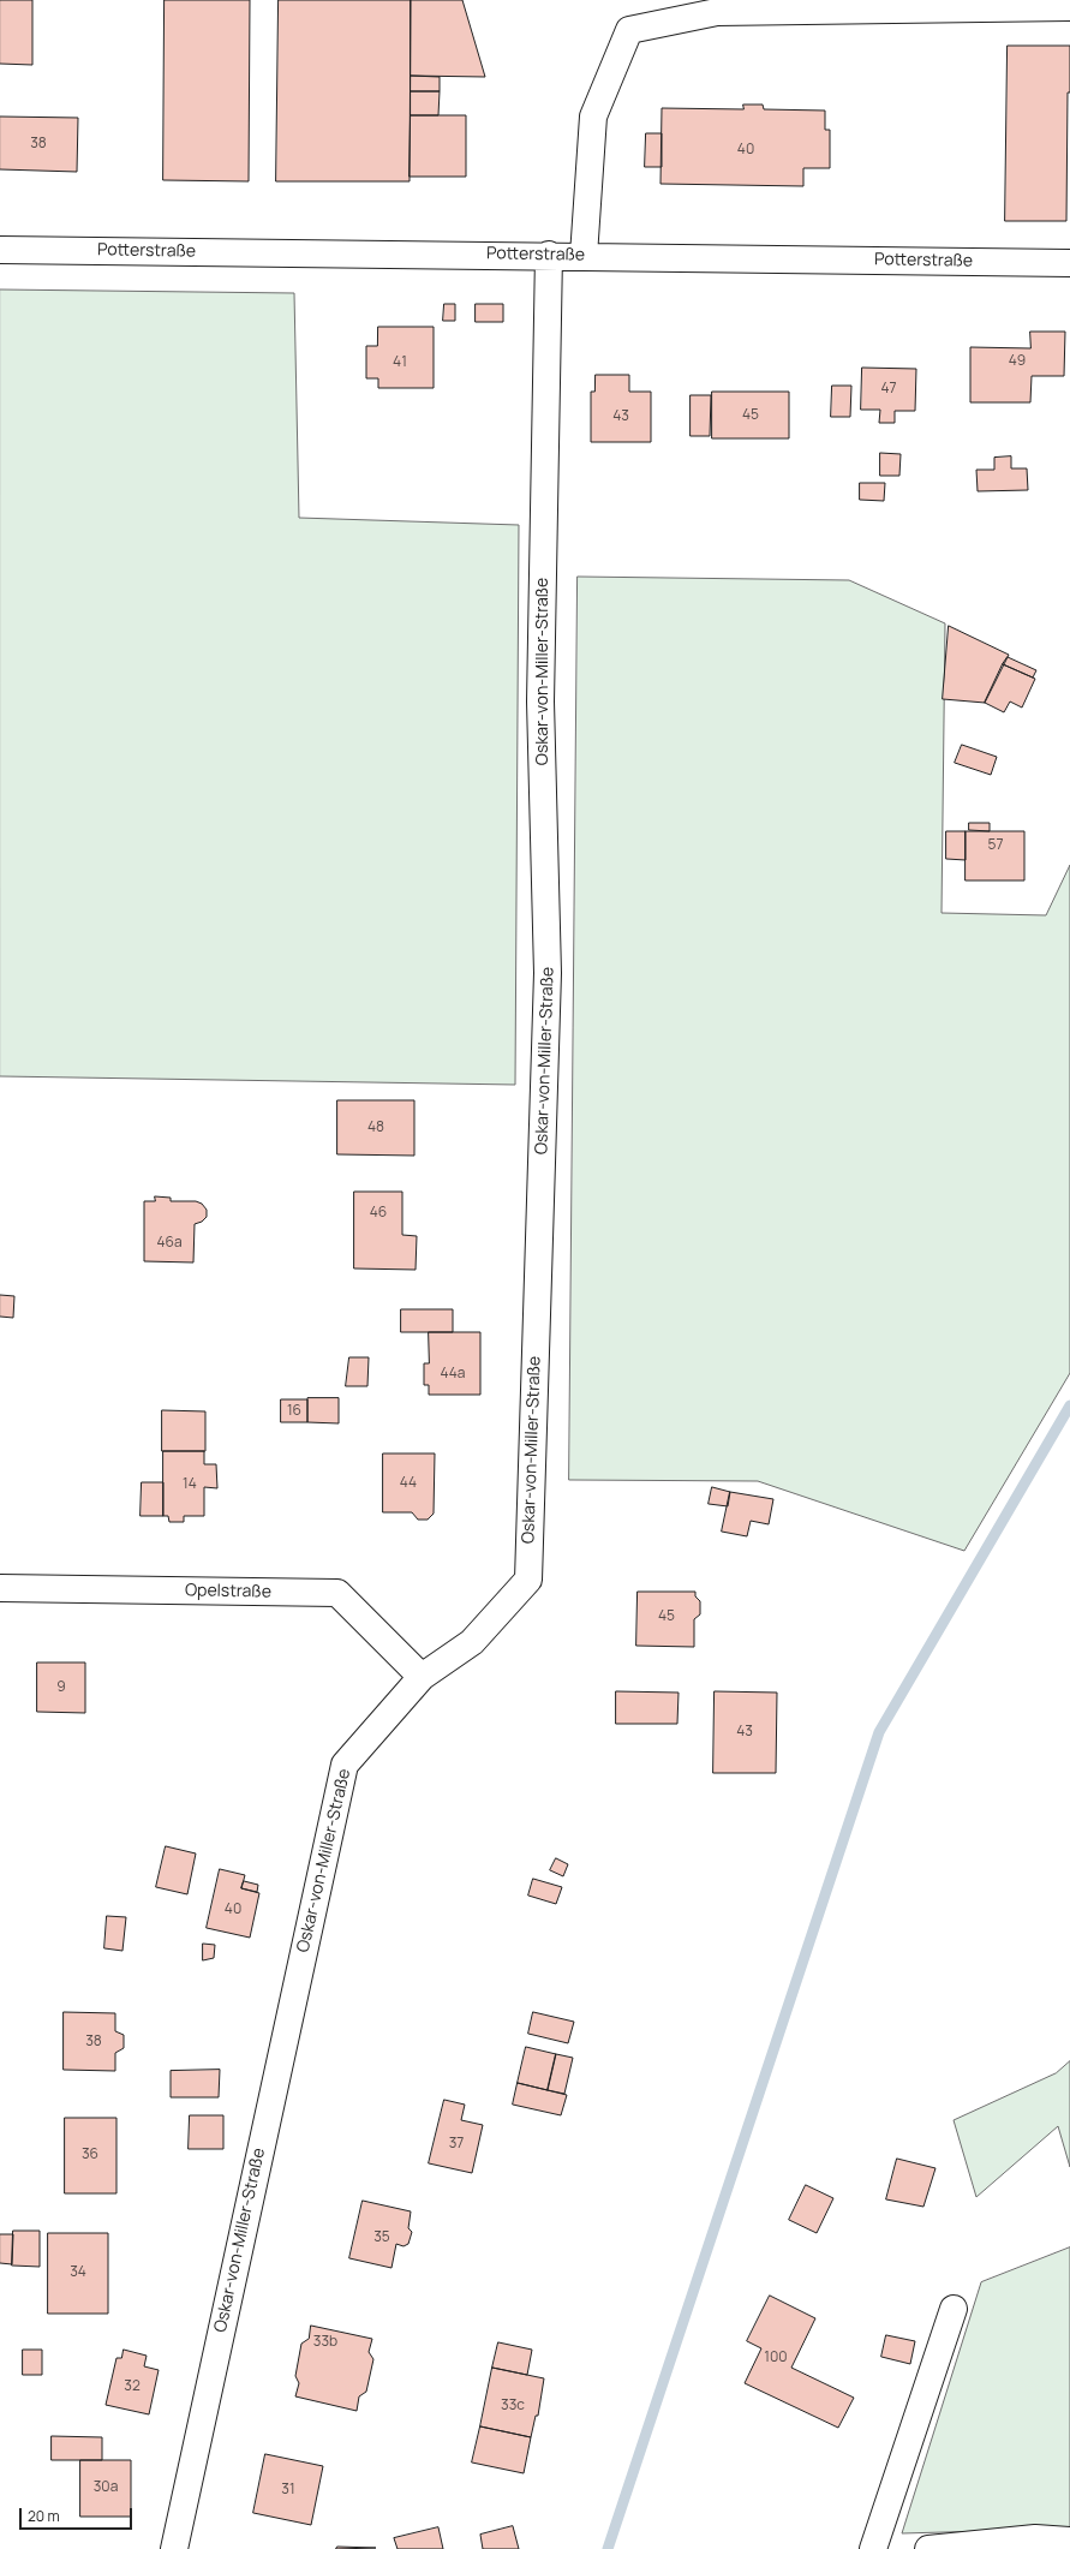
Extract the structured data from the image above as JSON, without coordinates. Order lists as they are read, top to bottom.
{
  "streets": {
    "street": ["Potterstraße", "Oskar-von-Miller-Straße", "Opelstraße"]
  },
  "crossings": [
    ["Potterstraße", "Oskar-von-Miller-Straße"],
    ["Oskar-von-Miller-Straße", "Opelstraße"]
  ],
  "house_numbers": [
    "38",
    "40",
    "49",
    "41",
    "47",
    "45",
    "43",
    "57",
    "48",
    "46",
    "46a",
    "44a",
    "16",
    "44",
    "14",
    "45",
    "9",
    "43",
    "40",
    "38",
    "37",
    "36",
    "35",
    "34",
    "33b",
    "100",
    "32",
    "33c",
    "30a",
    "31"
  ],
  "scale_bar": "20 m"
}
